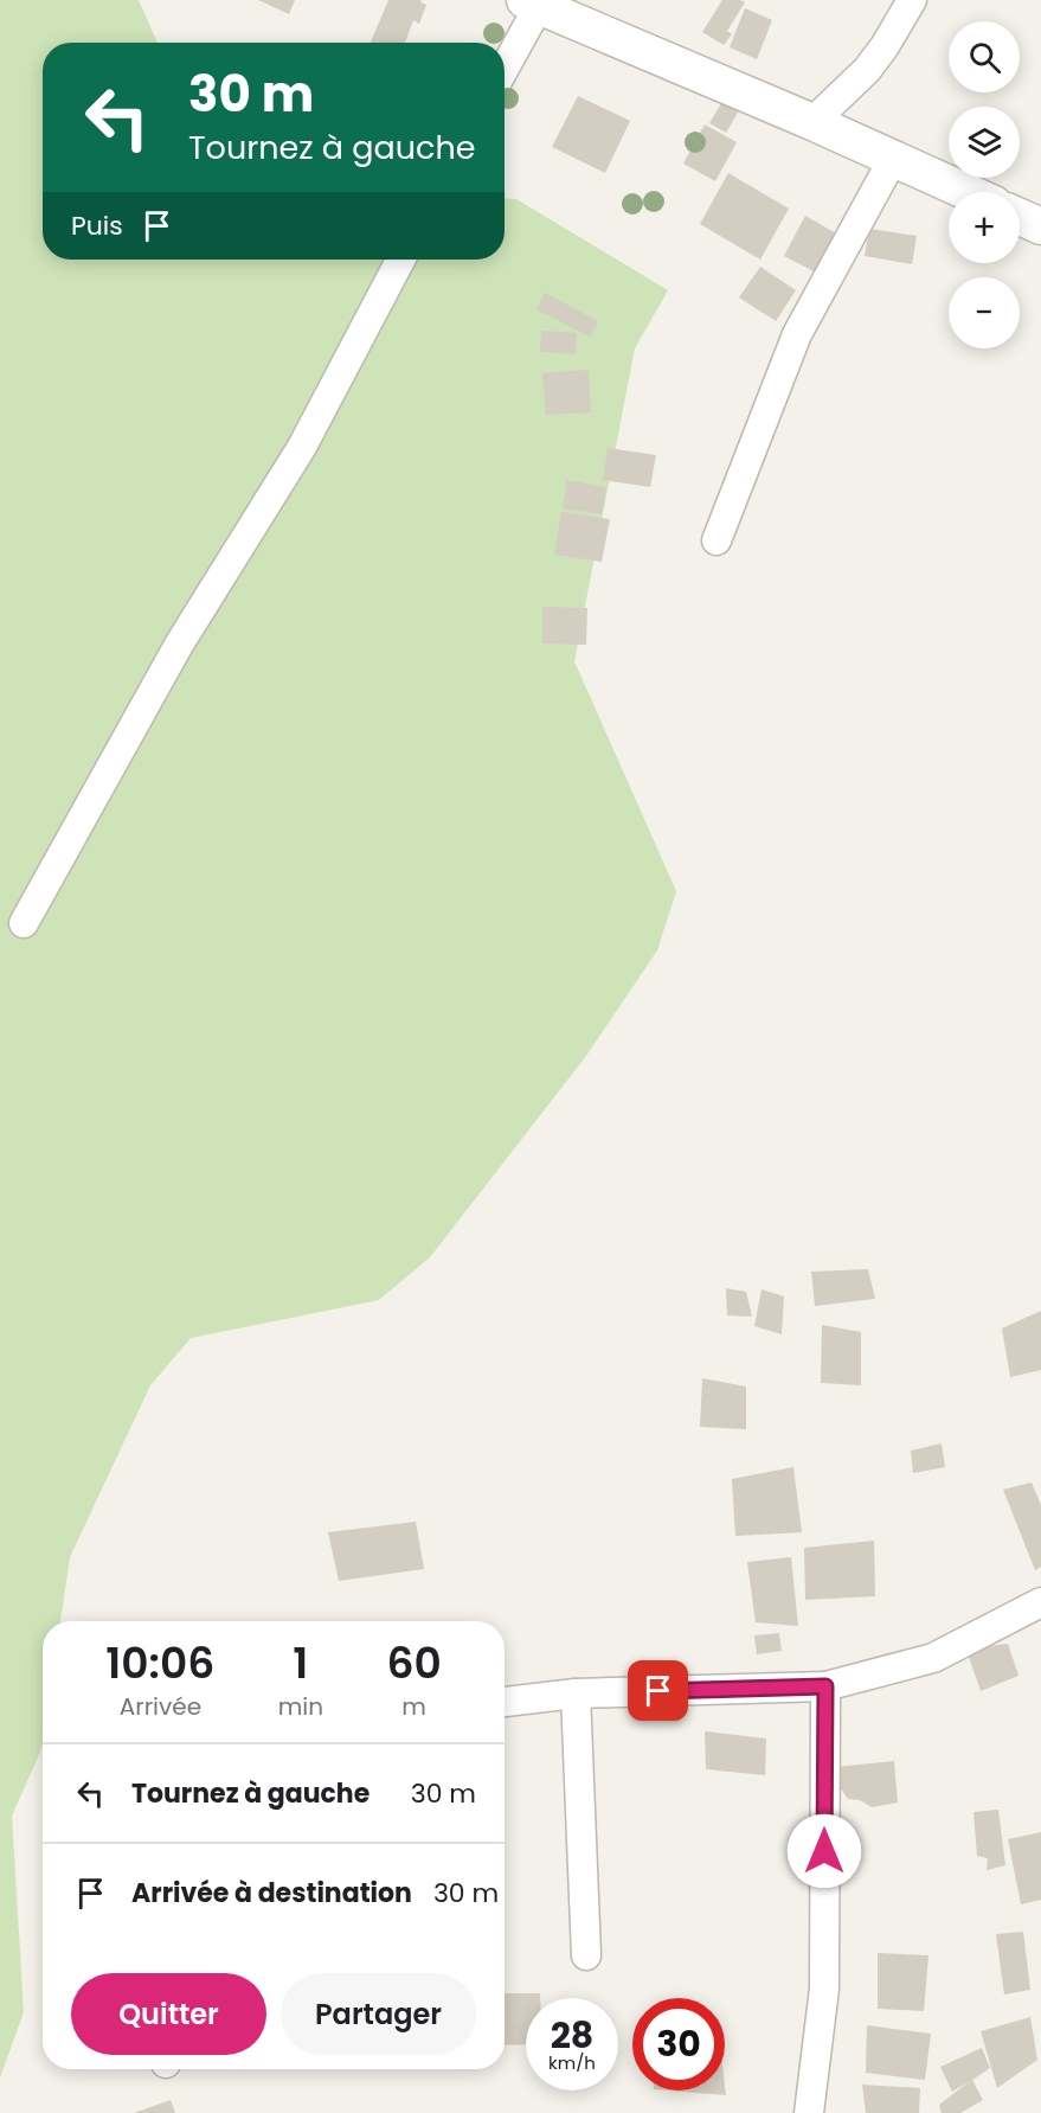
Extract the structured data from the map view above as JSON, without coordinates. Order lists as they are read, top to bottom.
{
  "page": {
    "map_buttons": ["+", "−"],
    "turn": ["30 m", "Tournez à gauche"],
    "then": "Puis",
    "eta": [
      "10:06",
      "Arrivée",
      "1",
      "min",
      "60",
      "m"
    ],
    "list": [
      {
        "name": "Tournez à gauche",
        "value": "30 m"
      },
      {
        "name": "Arrivée à destination",
        "value": "30 m"
      }
    ],
    "buttons": ["Quitter", "Partager"],
    "speed": "28 km/h",
    "limit": "30"
  }
}
